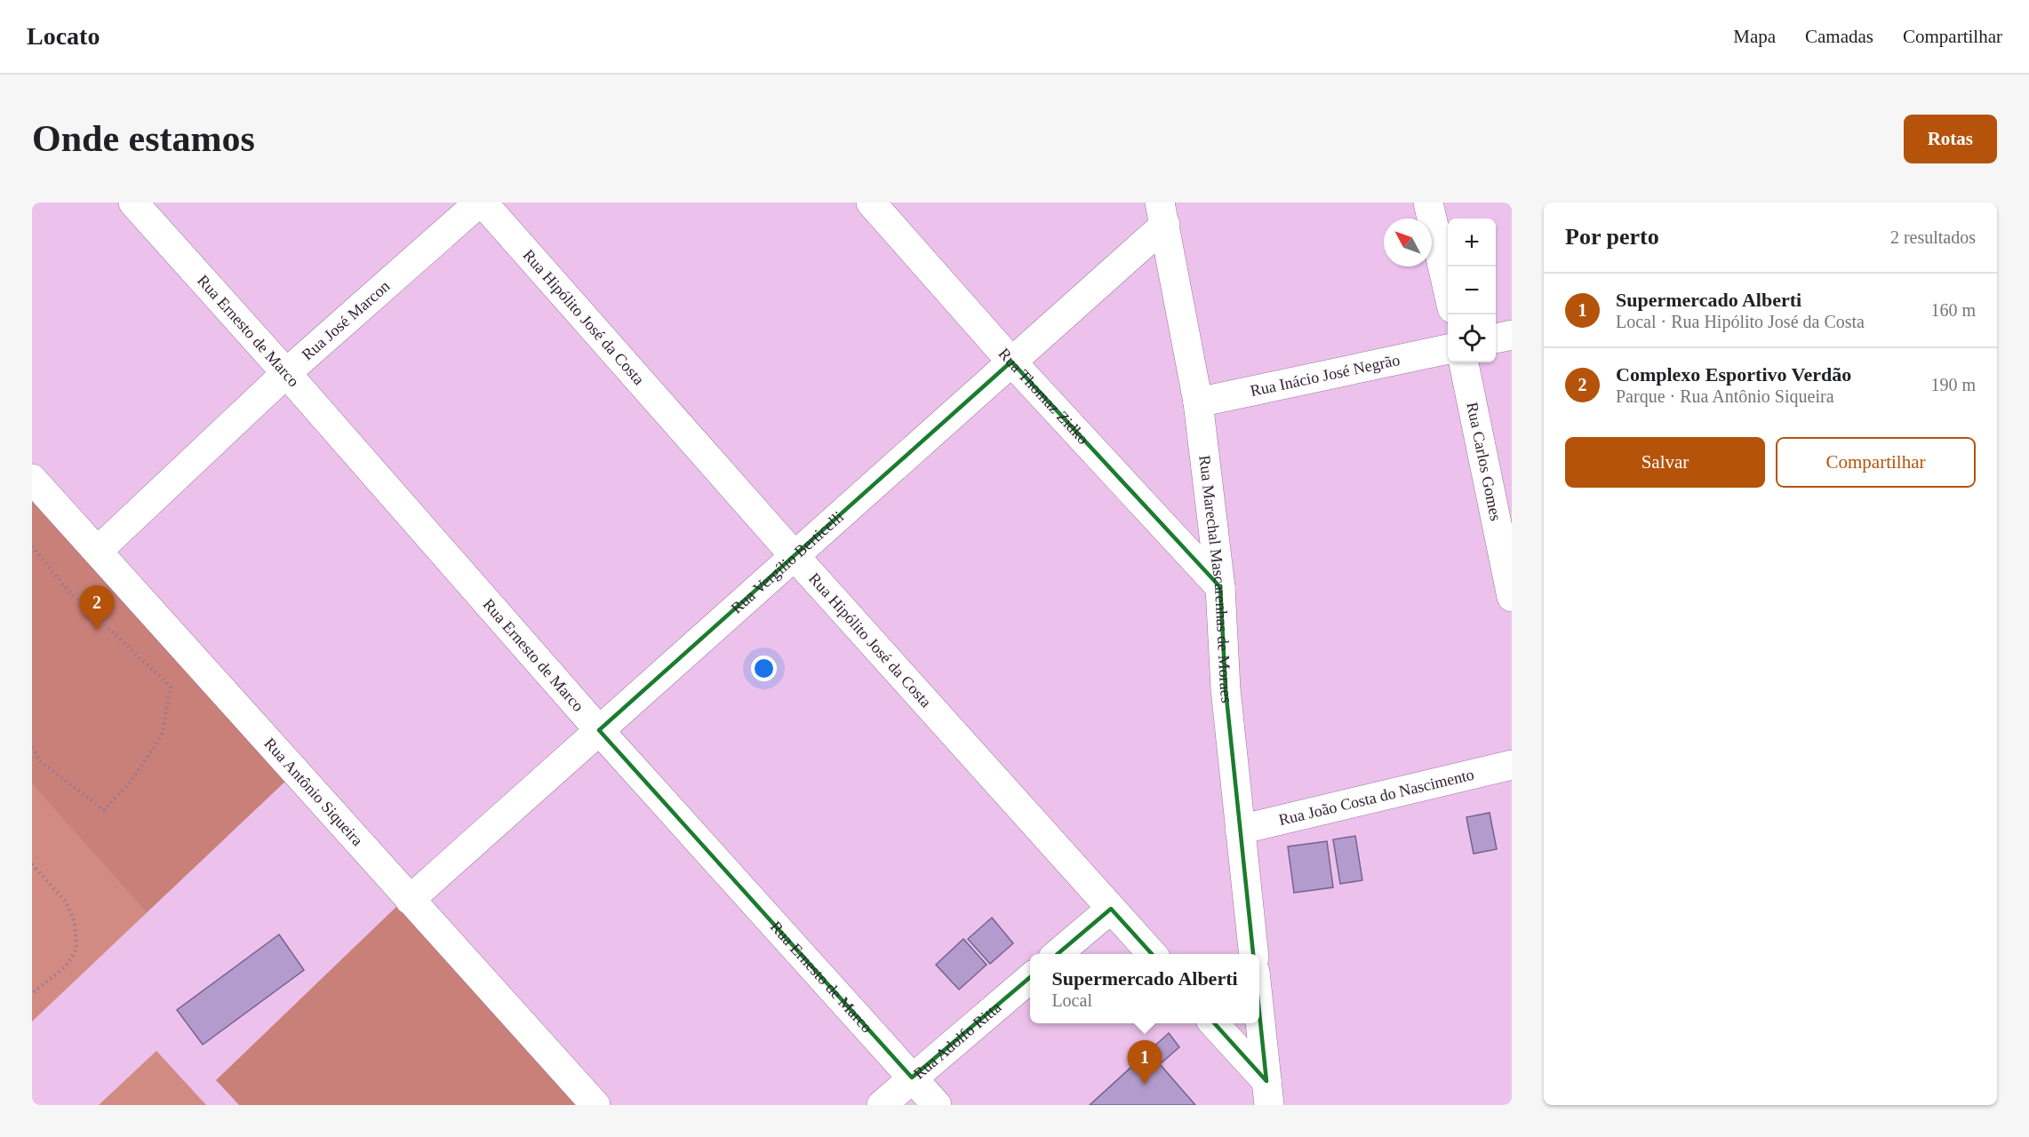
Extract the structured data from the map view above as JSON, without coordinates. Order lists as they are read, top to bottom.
{
  "streets": {
    "street": [
      "Rua Hipólito José da Costa",
      "Rua José Marcon",
      "Rua Ernesto de Marco",
      "Rua Inácio José Negrão",
      "Rua Thomaz Zidko",
      "Rua Carlos Gomes",
      "Rua Vergílio Berticelli",
      "Rua Marechal Mascarenhas de Moraes",
      "Rua Antônio Siqueira",
      "Rua João Costa do Nascimento",
      "Rua Adolfo Ritta"
    ]
  },
  "crossings": [
    ["Rua Hipólito José da Costa", "Rua José Marcon"],
    ["Rua Hipólito José da Costa", "Rua Vergílio Berticelli"],
    ["Rua José Marcon", "Rua Ernesto de Marco"],
    ["Rua José Marcon", "Rua Antônio Siqueira"],
    ["Rua Ernesto de Marco", "Rua Vergílio Berticelli"],
    ["Rua Ernesto de Marco", "Rua Adolfo Ritta"],
    ["Rua Inácio José Negrão", "Rua Marechal Mascarenhas de Moraes"],
    ["Rua Thomaz Zidko", "Rua Vergílio Berticelli"],
    ["Rua Thomaz Zidko", "Rua Marechal Mascarenhas de Moraes"],
    ["Rua Vergílio Berticelli", "Rua Marechal Mascarenhas de Moraes"],
    ["Rua Vergílio Berticelli", "Rua Antônio Siqueira"],
    ["Rua Marechal Mascarenhas de Moraes", "Rua João Costa do Nascimento"]
  ],
  "north": "top left",
  "page": {
    "header": "Locato",
    "nav": ["Mapa", "Camadas", "Compartilhar"],
    "buttons": [
      "Rotas",
      ["Salvar", "Compartilhar"]
    ],
    "title": "Onde estamos",
    "heading": ["Por perto", "2 resultados"],
    "map_buttons": ["+", "−"],
    "list": [
      {
        "mark": "1",
        "name": "Supermercado Alberti",
        "note": "Local · Rua Hipólito José da Costa",
        "value": "160 m"
      },
      {
        "mark": "2",
        "name": "Complexo Esportivo Verdão",
        "note": "Parque · Rua Antônio Siqueira",
        "value": "190 m"
      }
    ],
    "pins": ["2", "1"],
    "popup": ["Supermercado Alberti", "Local"]
  }
}
